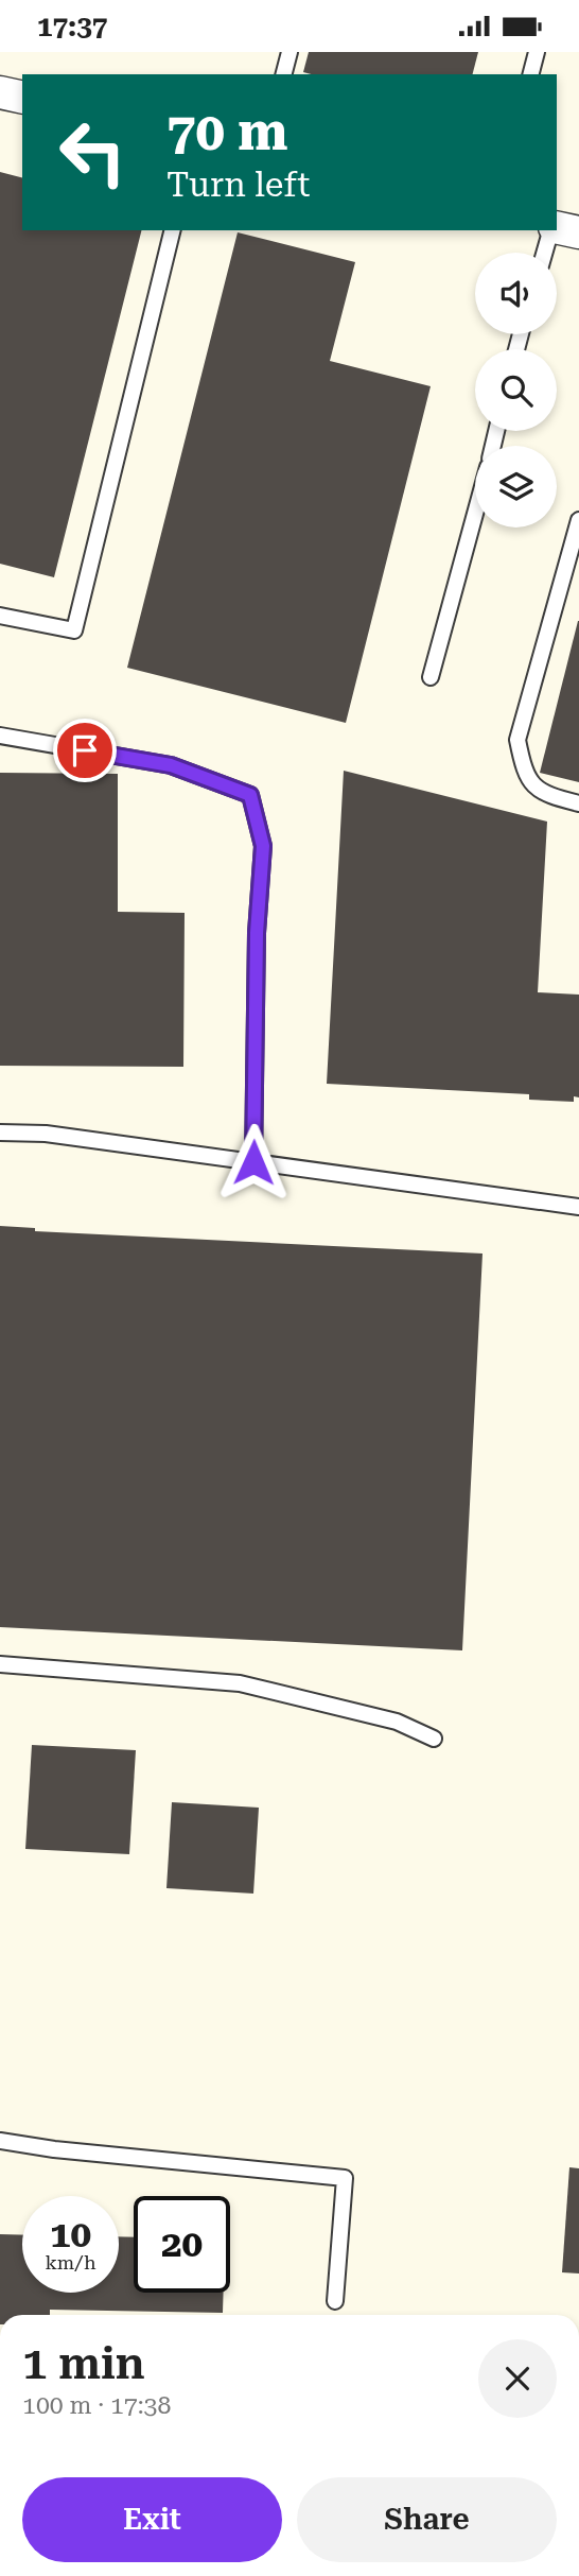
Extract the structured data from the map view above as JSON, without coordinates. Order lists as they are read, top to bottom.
{
  "page": {
    "status": "17:37",
    "turn": ["70 m", "Turn left"],
    "speed": "10 km/h",
    "limit": "20",
    "heading": ["1 min", "100 m · 17:38"],
    "buttons": ["Exit", "Share"]
  }
}
